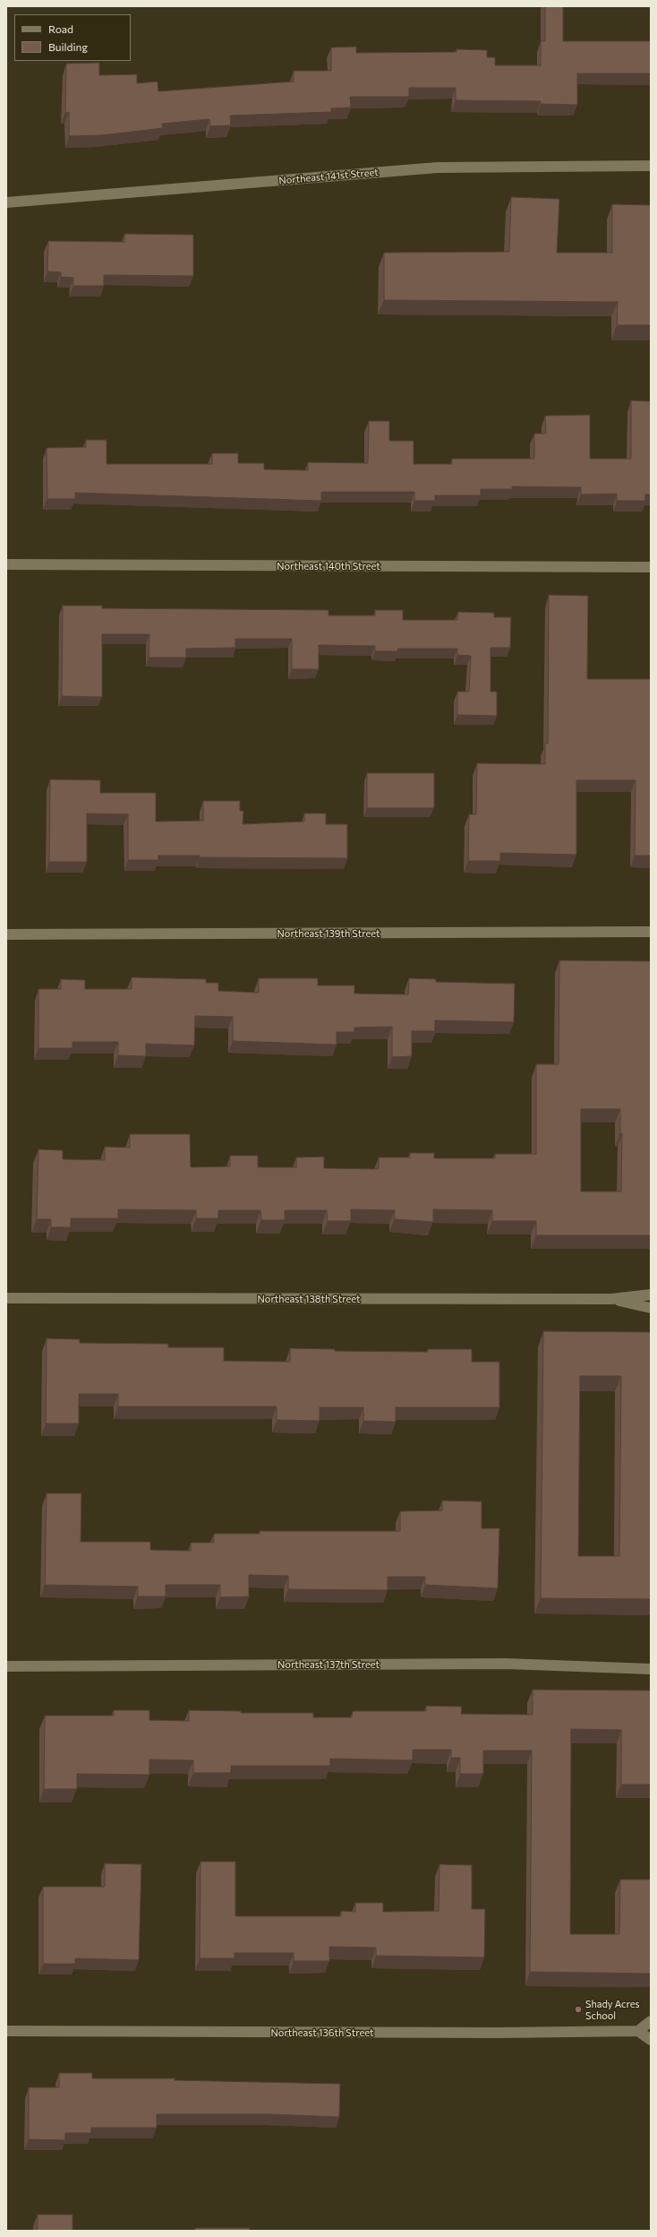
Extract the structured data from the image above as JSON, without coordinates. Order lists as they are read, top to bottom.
{
  "streets": {
    "street": [
      "Northeast 141st Street",
      "Northeast 140th Street",
      "Northeast 139th Street",
      "Northeast 138th Street",
      "Northeast 137th Street",
      "Northeast 136th Street"
    ]
  },
  "places": ["Shady Acres School"],
  "legend": ["Road", "Building"]
}
